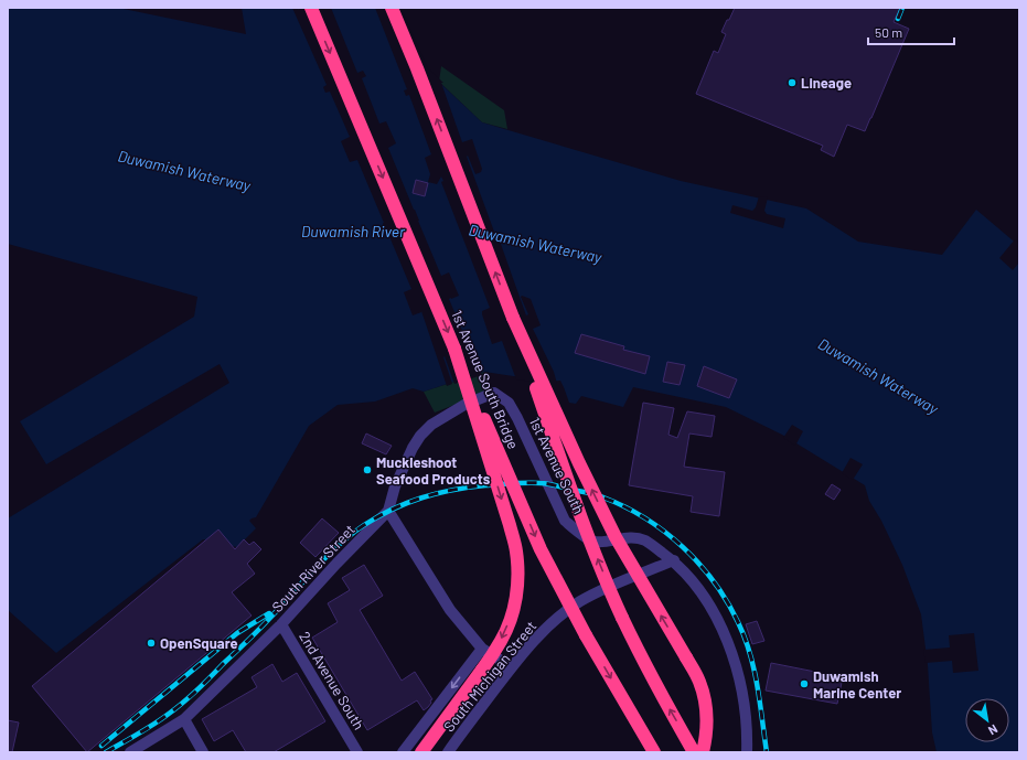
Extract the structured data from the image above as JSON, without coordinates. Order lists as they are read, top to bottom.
{
  "streets": {
    "highway": ["1st Avenue South Bridge"],
    "street": [
      "1st Avenue South",
      "South River Street",
      "South Michigan Street",
      "2nd Avenue South"
    ]
  },
  "crossings": [
    ["1st Avenue South", "South River Street"],
    ["1st Avenue South", "South Michigan Street"],
    ["South River Street", "2nd Avenue South"]
  ],
  "water": ["Duwamish Waterway", "Duwamish River"],
  "places": [
    "Lineage",
    "Muckleshoot Seafood Products",
    "OpenSquare",
    "Duwamish Marine Center"
  ],
  "scale_bar": "50 m",
  "north": "bottom right"
}
